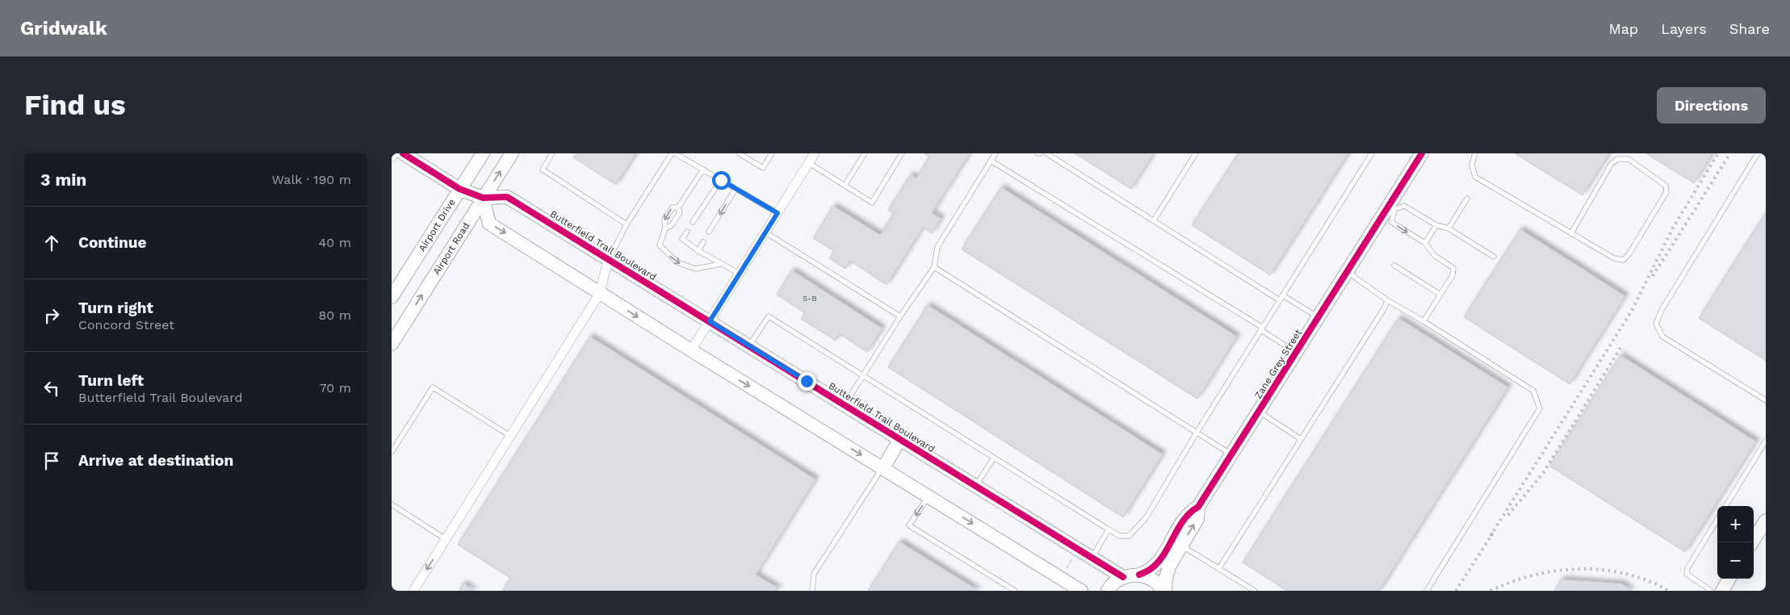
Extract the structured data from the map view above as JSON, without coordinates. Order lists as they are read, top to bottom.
{
  "streets": {
    "street": [
      "Airport Drive",
      "Butterfield Trail Boulevard",
      "Airport Road",
      "Zane Grey Street"
    ]
  },
  "crossings": [
    ["Airport Drive", "Butterfield Trail Boulevard"],
    ["Butterfield Trail Boulevard", "Airport Road"]
  ],
  "one_way": ["Airport Road"],
  "house_numbers": ["5-B"],
  "page": {
    "header": "Gridwalk",
    "nav": ["Map", "Layers", "Share"],
    "buttons": "Directions",
    "title": "Find us",
    "heading": ["3 min", "Walk · 190 m"],
    "list": [
      ["Continue", "40 m"],
      ["Turn right", "Concord Street", "80 m"],
      ["Turn left", "Butterfield Trail Boulevard", "70 m"],
      "Arrive at destination"
    ],
    "map_buttons": ["+", "−"]
  }
}
